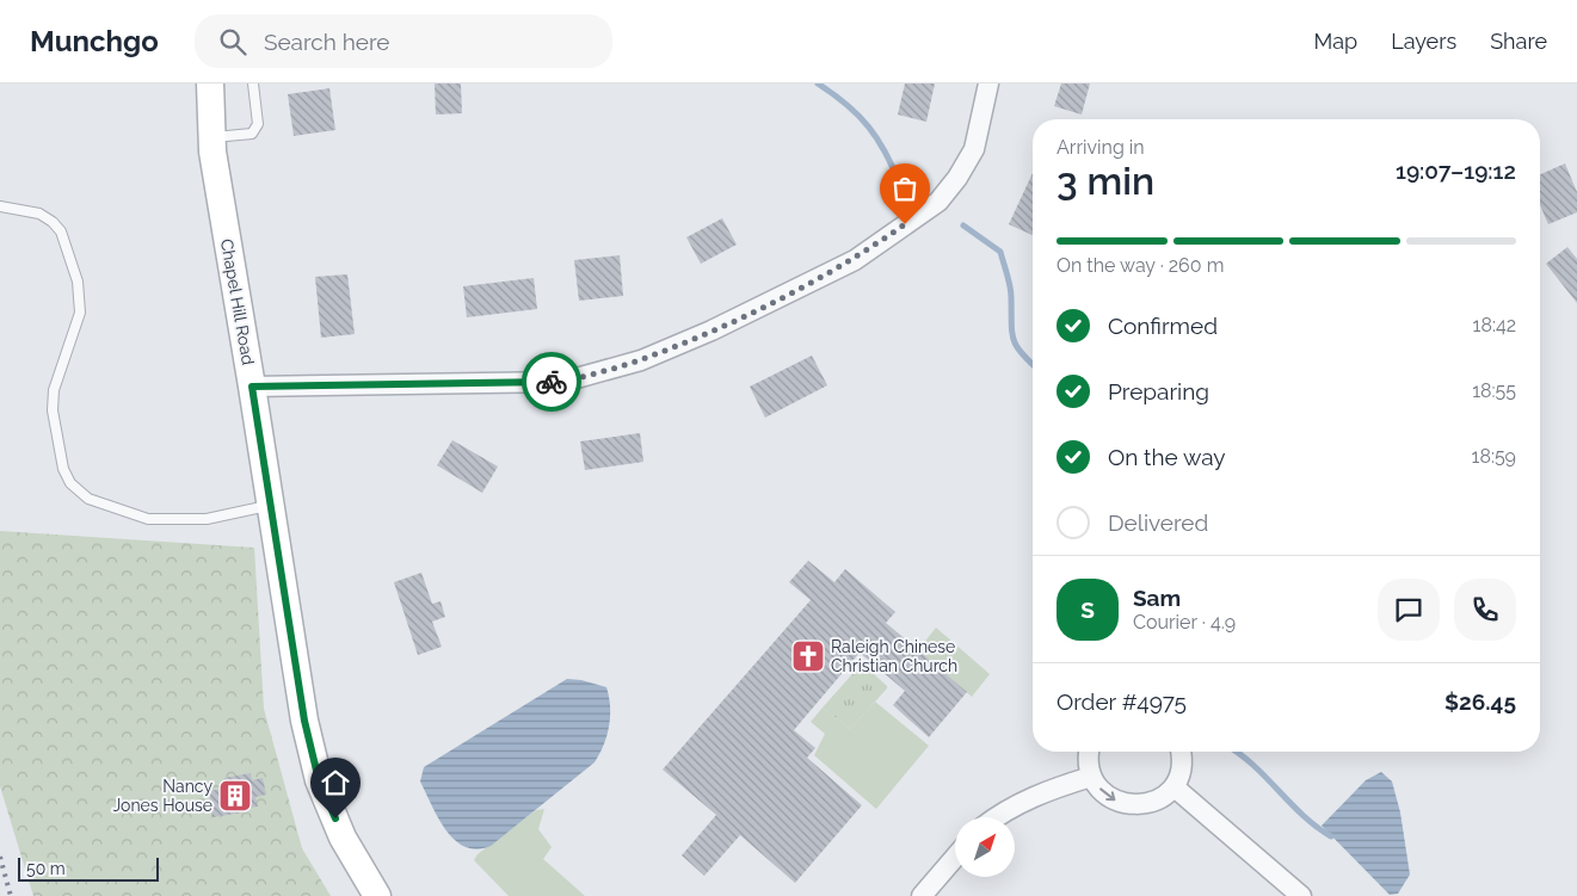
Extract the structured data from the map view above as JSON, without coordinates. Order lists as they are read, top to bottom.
{
  "streets": {
    "main road": ["Chapel Hill Road"]
  },
  "places": {
    "church": ["Raleigh Chinese Christian Church"],
    "building": ["Nancy Jones House"]
  },
  "scale_bar": "50 m",
  "north": "top right",
  "page": {
    "header": "Munchgo",
    "search": "Search here",
    "nav": ["Map", "Layers", "Share"],
    "heading": ["3 min", "Arriving in", "19:07–19:12"],
    "panel": [
      "Sam",
      "Courier · 4.9",
      "Order #4975",
      "$26.45"
    ],
    "bar": "On the way · 260 m",
    "list": [
      ["Confirmed", "18:42"],
      ["Preparing", "18:55"],
      ["On the way", "18:59"],
      "Delivered"
    ],
    "round": "S",
    "scale": "50 m"
  }
}
